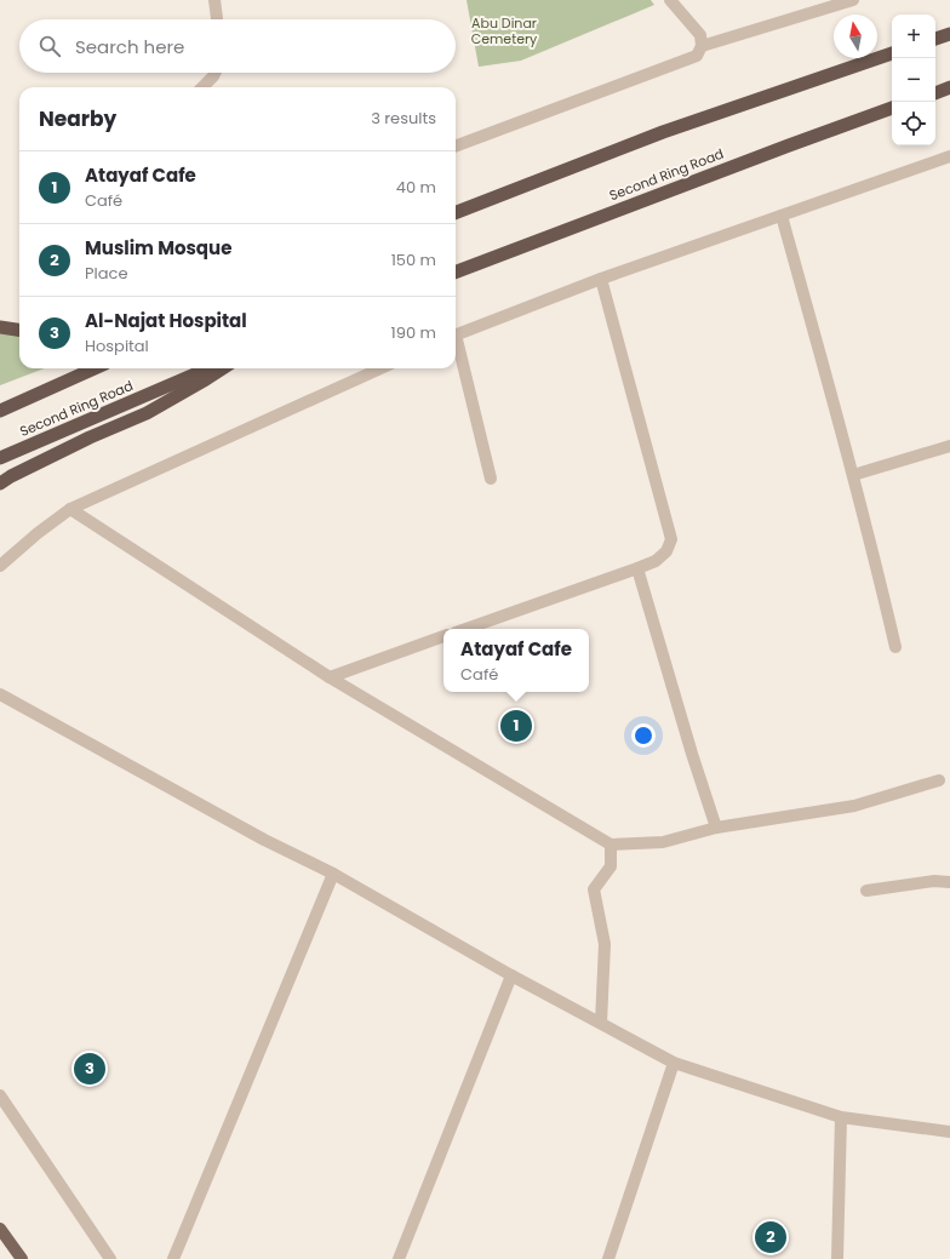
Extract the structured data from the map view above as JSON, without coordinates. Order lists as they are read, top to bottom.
{
  "streets": {
    "highway": ["Second Ring Road"]
  },
  "parks": ["Abu Dinar Cemetery"],
  "north": "top",
  "page": {
    "map_buttons": ["+", "−"],
    "search": "Search here",
    "heading": ["Nearby", "3 results"],
    "list": [
      {
        "mark": "1",
        "name": "Atayaf Cafe",
        "note": "Café",
        "value": "40 m"
      },
      {
        "mark": "2",
        "name": "Muslim Mosque",
        "note": "Place",
        "value": "150 m"
      },
      {
        "mark": "3",
        "name": "Al-Najat Hospital",
        "note": "Hospital",
        "value": "190 m"
      }
    ],
    "popup": ["Atayaf Cafe", "Café"],
    "pins": ["1", "3", "2"]
  }
}
